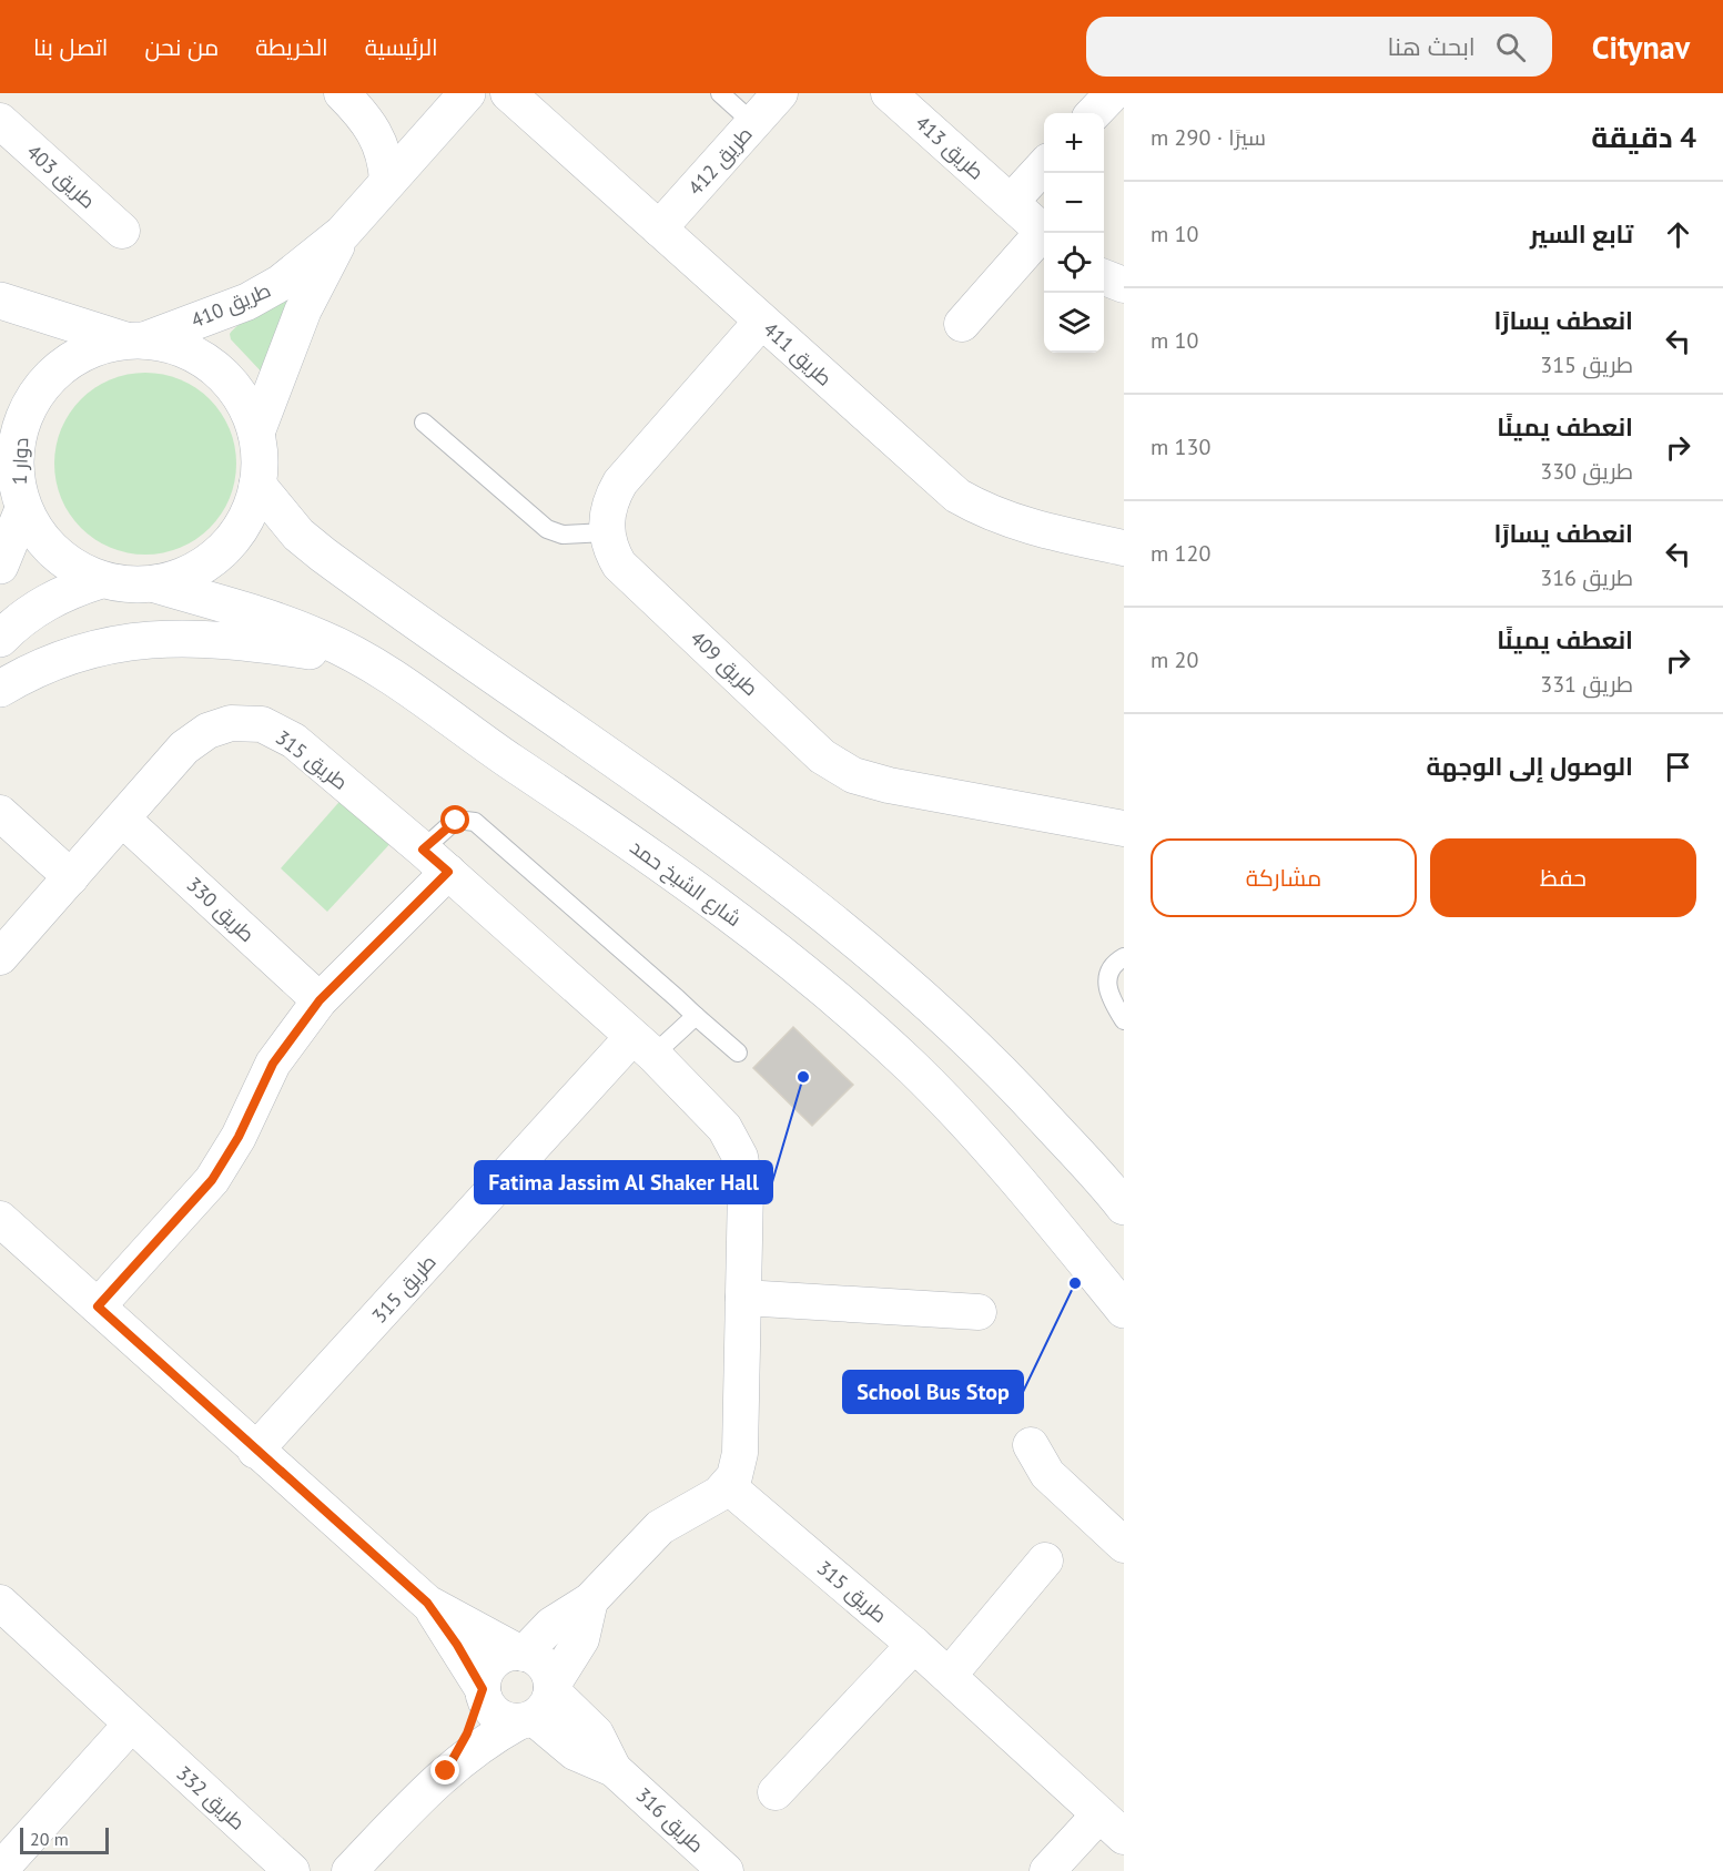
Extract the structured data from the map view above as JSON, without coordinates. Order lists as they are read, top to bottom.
{
  "streets": {
    "main road": ["طريق 410", "دوار 1", "شارع الشيخ حمد"],
    "street": [
      "طريق 413",
      "طريق 412",
      "طريق 403",
      "طريق 411",
      "طريق 409",
      "طريق 315",
      "طريق 330",
      "طريق 332",
      "طريق 316"
    ]
  },
  "crossings": [
    ["طريق 412", "طريق 411"],
    ["طريق 410", "دوار 1"],
    ["دوار 1", "شارع الشيخ حمد"],
    ["طريق 315", "طريق 330"]
  ],
  "places": ["Fatima Jassim Al Shaker Hall", "School Bus Stop"],
  "scale_bar": "20 m",
  "page": {
    "header": "Citynav",
    "search": "ابحث هنا",
    "nav": [
      "الرئيسية",
      "الخريطة",
      "من نحن",
      "اتصل بنا"
    ],
    "heading": ["4 دقيقة", "سيرًا · 290 m"],
    "map_buttons": ["+", "−"],
    "list": [
      ["تابع السير", "10 m"],
      ["انعطف يسارًا", "طريق 315", "10 m"],
      ["انعطف يمينًا", "طريق 330", "130 m"],
      ["انعطف يسارًا", "طريق 316", "120 m"],
      ["انعطف يمينًا", "طريق 331", "20 m"],
      "الوصول إلى الوجهة"
    ],
    "buttons": ["حفظ", "مشاركة"],
    "scale": "20 m"
  }
}
